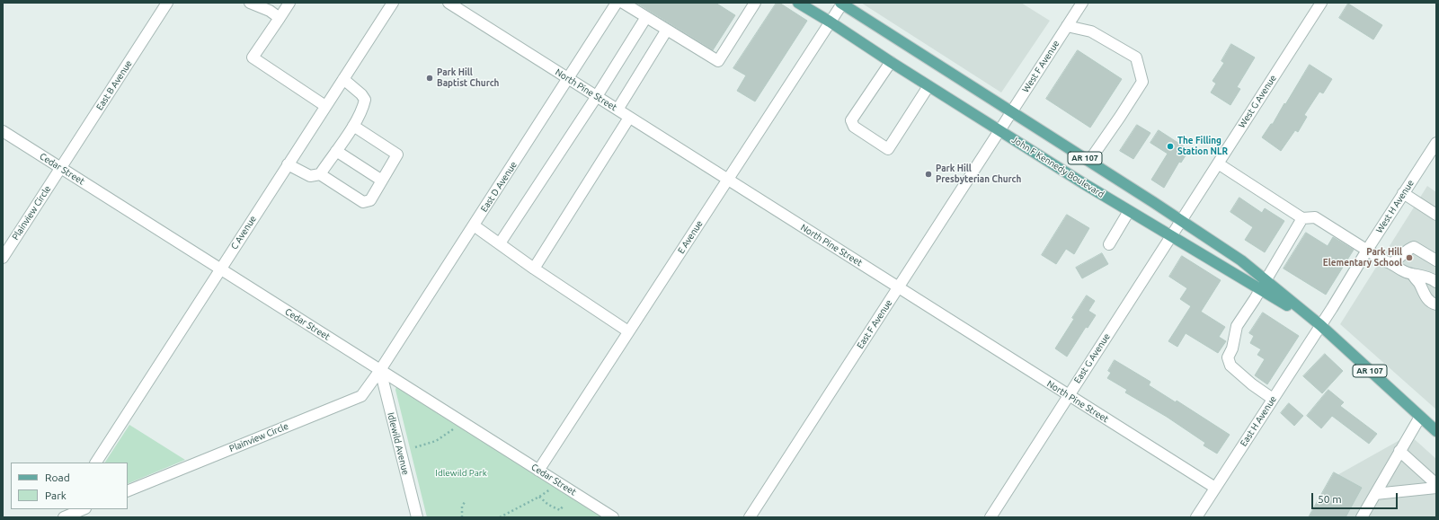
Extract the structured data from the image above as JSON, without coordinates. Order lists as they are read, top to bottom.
{
  "streets": {
    "main road": ["AR 107", "John F Kennedy Boulevard"],
    "street": [
      "West F Avenue",
      "East B Avenue",
      "North Pine Street",
      "West G Avenue",
      "Cedar Street",
      "East D Avenue",
      "West H Avenue",
      "Plainview Circle",
      "C Avenue",
      "E Avenue",
      "East F Avenue",
      "East G Avenue",
      "East H Avenue",
      "Idlewild Avenue"
    ]
  },
  "crossings": [
    ["West F Avenue", "John F Kennedy Boulevard"],
    ["West F Avenue", "East F Avenue"],
    ["East B Avenue", "Cedar Street"],
    ["East B Avenue", "Plainview Circle"],
    ["North Pine Street", "East D Avenue"],
    ["North Pine Street", "E Avenue"],
    ["North Pine Street", "East F Avenue"],
    ["North Pine Street", "East G Avenue"],
    ["North Pine Street", "East H Avenue"],
    ["West G Avenue", "John F Kennedy Boulevard"],
    ["West G Avenue", "East G Avenue"],
    ["John F Kennedy Boulevard", "West H Avenue"],
    ["John F Kennedy Boulevard", "E Avenue"],
    ["John F Kennedy Boulevard", "East F Avenue"],
    ["John F Kennedy Boulevard", "East G Avenue"],
    ["John F Kennedy Boulevard", "East H Avenue"],
    ["Cedar Street", "East D Avenue"],
    ["Cedar Street", "Plainview Circle"],
    ["Cedar Street", "C Avenue"],
    ["Cedar Street", "E Avenue"],
    ["Cedar Street", "Idlewild Avenue"],
    ["East D Avenue", "Plainview Circle"],
    ["East D Avenue", "Idlewild Avenue"],
    ["West H Avenue", "East H Avenue"],
    ["Plainview Circle", "Idlewild Avenue"]
  ],
  "parks": ["Idlewild Park"],
  "places": [
    "Park Hill Baptist Church",
    "The Filling Station NLR",
    "Park Hill Presbyterian Church",
    "Park Hill Elementary School"
  ],
  "legend": ["Road", "Park"],
  "scale_bar": "50 m"
}
